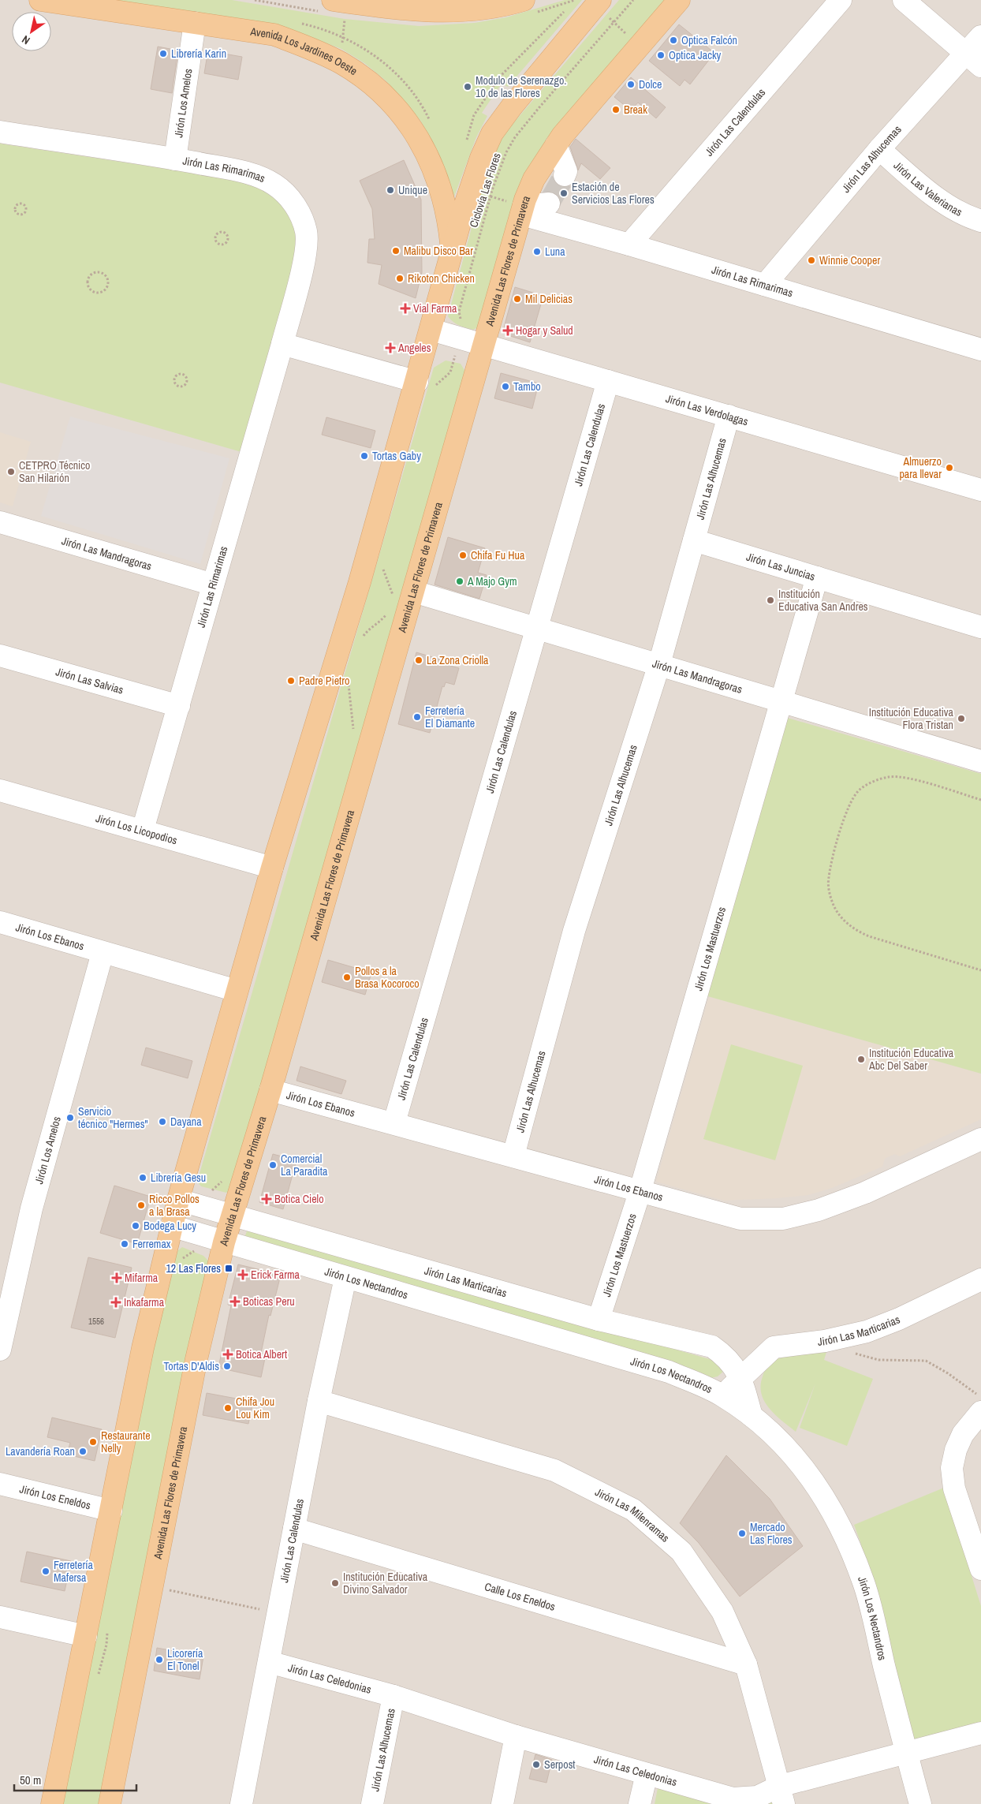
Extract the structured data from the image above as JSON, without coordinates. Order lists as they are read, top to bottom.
{
  "streets": {
    "main road": ["Avenida Los Jardines Oeste", "Avenida Las Flores de Primavera"],
    "street": [
      "Jirón Los Amelos",
      "Jirón Las Calendulas",
      "Jirón Las Alhucemas",
      "Jirón Las Rimarimas",
      "Jirón Las Valerianas",
      "Jirón Las Verdolagas",
      "Jirón Las Mandragoras",
      "Jirón Las Juncias",
      "Jirón Las Salvias",
      "Jirón Los Licopodios",
      "Jirón Los Ebanos",
      "Jirón Los Mastuerzos",
      "Jirón Las Marticarias",
      "Jirón Los Nectandros",
      "Jirón Los Eneldos",
      "Jirón Las Milenramas",
      "Calle Los Eneldos",
      "Jirón Las Celedonias"
    ],
    "path": ["Ciclovía Las Flores"]
  },
  "crossings": [
    ["Avenida Los Jardines Oeste", "Jirón Los Amelos"],
    ["Jirón Los Amelos", "Jirón Las Rimarimas"],
    ["Jirón Los Amelos", "Jirón Los Ebanos"],
    ["Jirón Las Calendulas", "Jirón Las Rimarimas"],
    ["Jirón Las Calendulas", "Jirón Las Verdolagas"],
    ["Jirón Las Calendulas", "Jirón Las Mandragoras"],
    ["Jirón Las Calendulas", "Jirón Los Ebanos"],
    ["Jirón Las Calendulas", "Jirón Los Nectandros"],
    ["Jirón Las Calendulas", "Jirón Las Milenramas"],
    ["Jirón Las Calendulas", "Calle Los Eneldos"],
    ["Jirón Las Calendulas", "Jirón Las Celedonias"],
    ["Jirón Las Alhucemas", "Jirón Las Rimarimas"],
    ["Jirón Las Alhucemas", "Jirón Las Valerianas"],
    ["Jirón Las Alhucemas", "Jirón Las Verdolagas"],
    ["Jirón Las Alhucemas", "Jirón Las Mandragoras"],
    ["Jirón Las Alhucemas", "Jirón Las Juncias"],
    ["Jirón Las Alhucemas", "Jirón Los Ebanos"],
    ["Jirón Las Alhucemas", "Jirón Las Celedonias"],
    ["Jirón Las Rimarimas", "Avenida Las Flores de Primavera"],
    ["Jirón Las Rimarimas", "Jirón Las Mandragoras"],
    ["Jirón Las Rimarimas", "Jirón Las Salvias"],
    ["Jirón Las Rimarimas", "Jirón Los Licopodios"],
    ["Avenida Las Flores de Primavera", "Jirón Las Verdolagas"],
    ["Avenida Las Flores de Primavera", "Jirón Las Mandragoras"],
    ["Avenida Las Flores de Primavera", "Jirón Los Ebanos"],
    ["Avenida Las Flores de Primavera", "Jirón Las Marticarias"],
    ["Avenida Las Flores de Primavera", "Jirón Los Nectandros"],
    ["Jirón Las Mandragoras", "Jirón Los Mastuerzos"],
    ["Jirón Las Juncias", "Jirón Los Mastuerzos"],
    ["Jirón Los Ebanos", "Jirón Los Mastuerzos"],
    ["Jirón Los Mastuerzos", "Jirón Las Marticarias"],
    ["Jirón Las Marticarias", "Jirón Los Nectandros"],
    ["Jirón Los Nectandros", "Jirón Las Celedonias"],
    ["Jirón Las Milenramas", "Calle Los Eneldos"],
    ["Jirón Las Milenramas", "Jirón Las Celedonias"]
  ],
  "places": {
    "other": [
      "Optica Falcón",
      "Librería Karin",
      "Optica Jacky",
      "Dolce",
      "Modulo de Serenazgo. 10 de las Flores",
      "Break",
      "Unique",
      "Estación de Servicios Las Flores",
      "Malibu Disco Bar",
      "Luna",
      "Winnie Cooper",
      "Rikoton Chicken",
      "Mil Delicias",
      "Tambo",
      "Tortas Gaby",
      "Almuerzo para llevar",
      "CETPRO Técnico San Hilarión",
      "Chifa Fu Hua",
      "A Majo Gym",
      "Institución Educativa San Andres",
      "La Zona Criolla",
      "Padre Pietro",
      "Ferretería El Diamante",
      "Institución Educativa Flora Tristan",
      "Pollos a la Brasa Kocoroco",
      "Institución Educativa Abc Del Saber",
      "Servicio técnico \"Hermes\"",
      "Dayana",
      "Comercial La Paradita",
      "Librería Gesu",
      "Ricco Pollos a la Brasa",
      "Bodega Lucy",
      "Ferremax",
      "Tortas D'Aldis",
      "Chifa Jou Lou Kim",
      "Restaurante Nelly",
      "Lavandería Roan",
      "Mercado Las Flores",
      "Ferretería Mafersa",
      "Institución Educativa Divino Salvador",
      "Licorería El Tonel",
      "Serpost"
    ],
    "health": [
      "Vial Farma",
      "Hogar y Salud",
      "Angeles",
      "Botica Cielo",
      "Erick Farma",
      "Mifarma",
      "Boticas Peru",
      "Inkafarma",
      "Botica Albert"
    ],
    "transit": ["12 Las Flores"]
  },
  "house_numbers": ["1556"],
  "scale_bar": "50 m",
  "north": "bottom left"
}
